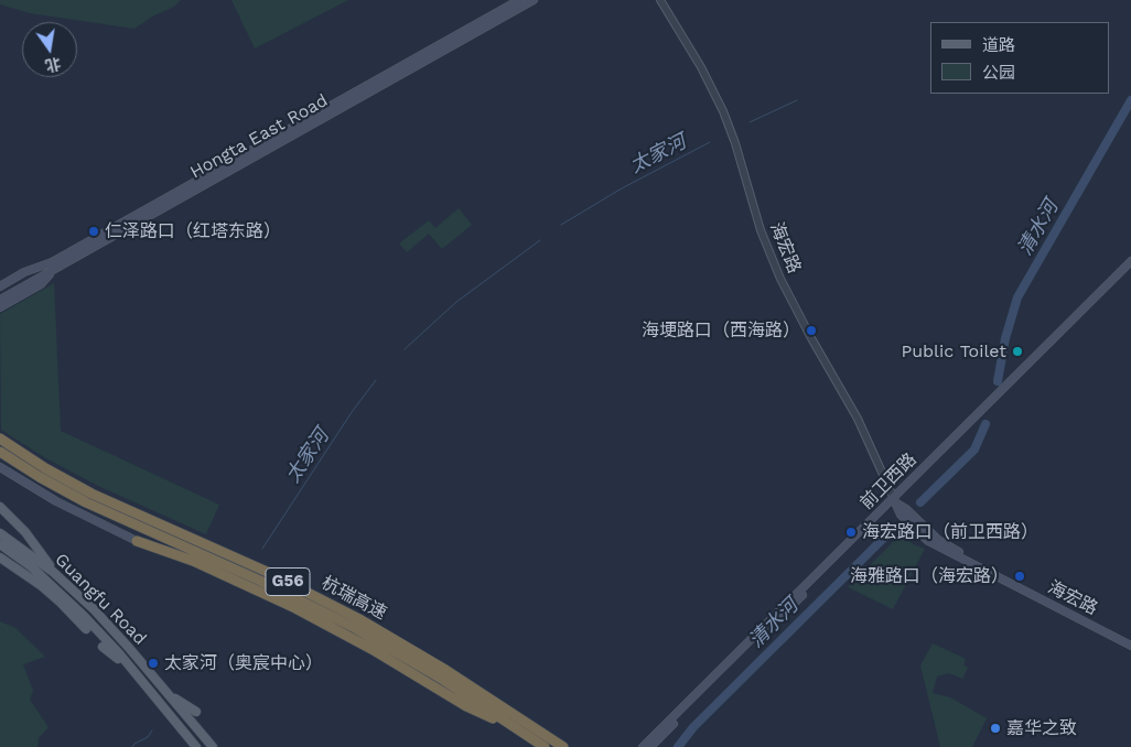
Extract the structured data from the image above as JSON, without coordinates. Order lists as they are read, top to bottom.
{
  "streets": {
    "highway": ["G56", "杭瑞高速"],
    "main road": [
      "Hongta East Road",
      "海宏路",
      "前卫西路",
      "Guangfu Road"
    ]
  },
  "crossings": [
    ["海宏路", "前卫西路"]
  ],
  "water": ["太家河", "清水河"],
  "places": [
    "仁泽路口（红塔东路）",
    "海埂路口（西海路）",
    "Public Toilet",
    "海宏路口（前卫西路）",
    "海雅路口（海宏路）",
    "太家河（奥宸中心）",
    "嘉华之致"
  ],
  "legend": ["道路", "公园"],
  "north": "bottom"
}
